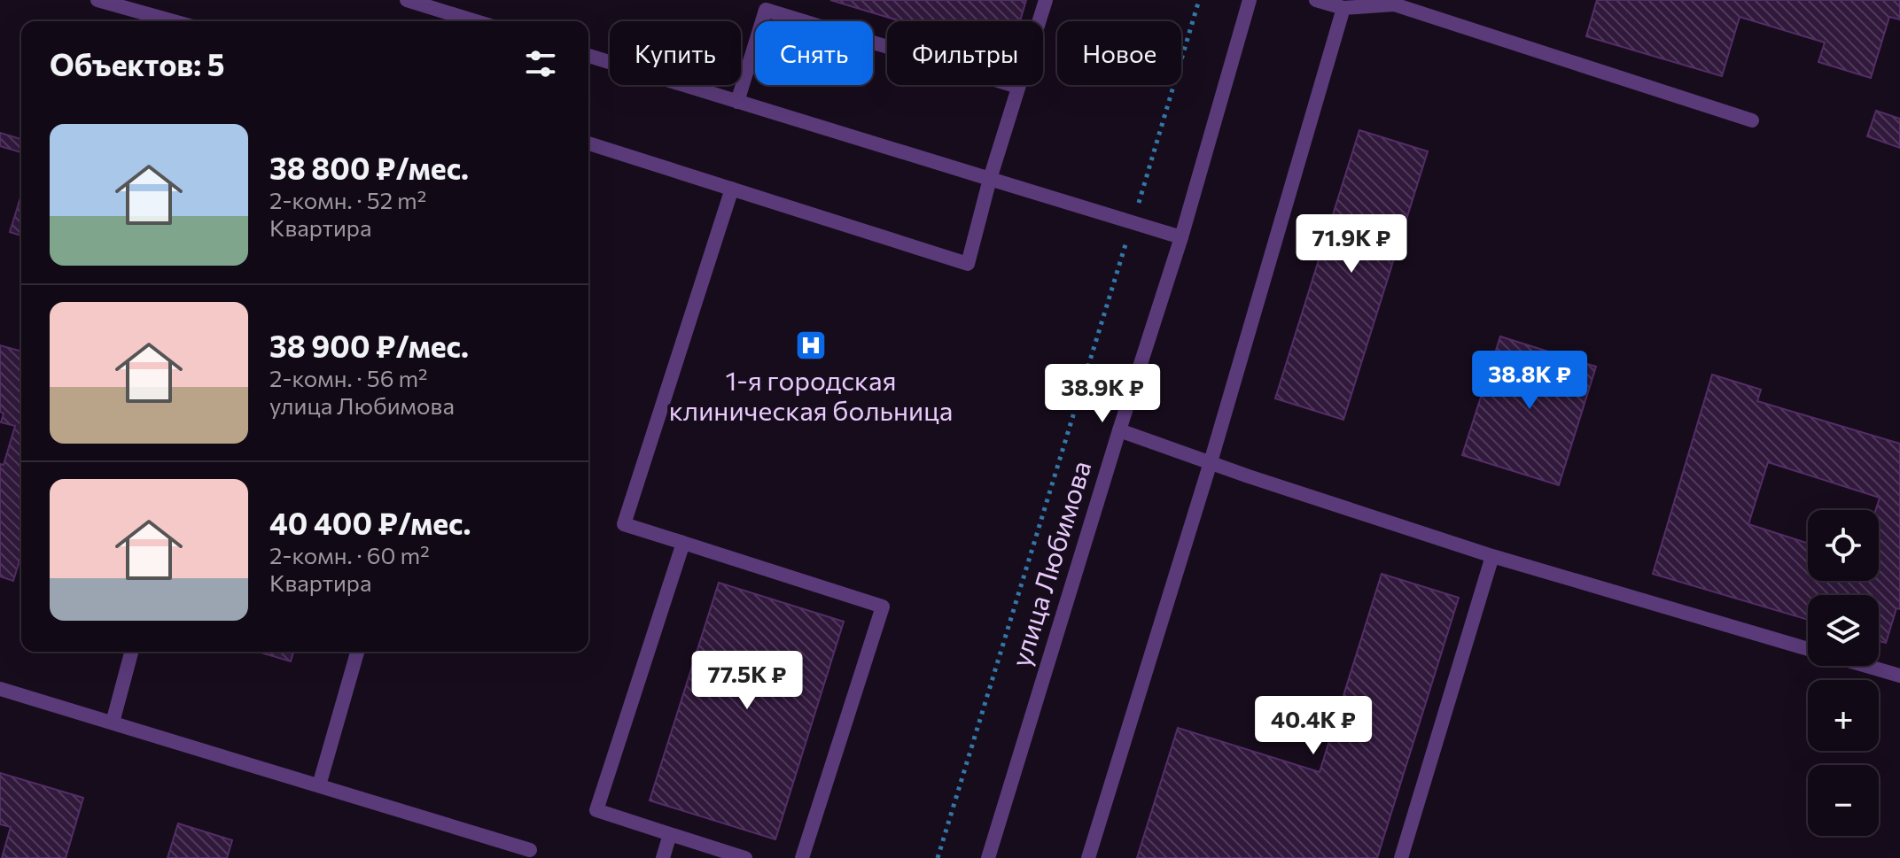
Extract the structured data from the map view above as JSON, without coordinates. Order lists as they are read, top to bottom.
{
  "streets": {
    "street": ["улица Любимова"]
  },
  "places": {
    "hospital": ["1-я городская клиническая больница"]
  },
  "page": {
    "chip": [
      "Купить",
      "Снять",
      "Фильтры",
      "Новое"
    ],
    "heading": "Объектов: 5",
    "list": [
      {
        "name": "38 800 ₽/мес.",
        "note": "2-комн. · 52 m² · Квартира"
      },
      {
        "name": "38 900 ₽/мес.",
        "note": "2-комн. · 56 m² · улица Любимова"
      },
      {
        "name": "40 400 ₽/мес.",
        "note": "2-комн. · 60 m² · Квартира"
      }
    ],
    "price": [
      "71.9K ₽",
      "38.8K ₽",
      "38.9K ₽",
      "77.5K ₽",
      "40.4K ₽"
    ],
    "map_buttons": ["+", "−"]
  }
}
